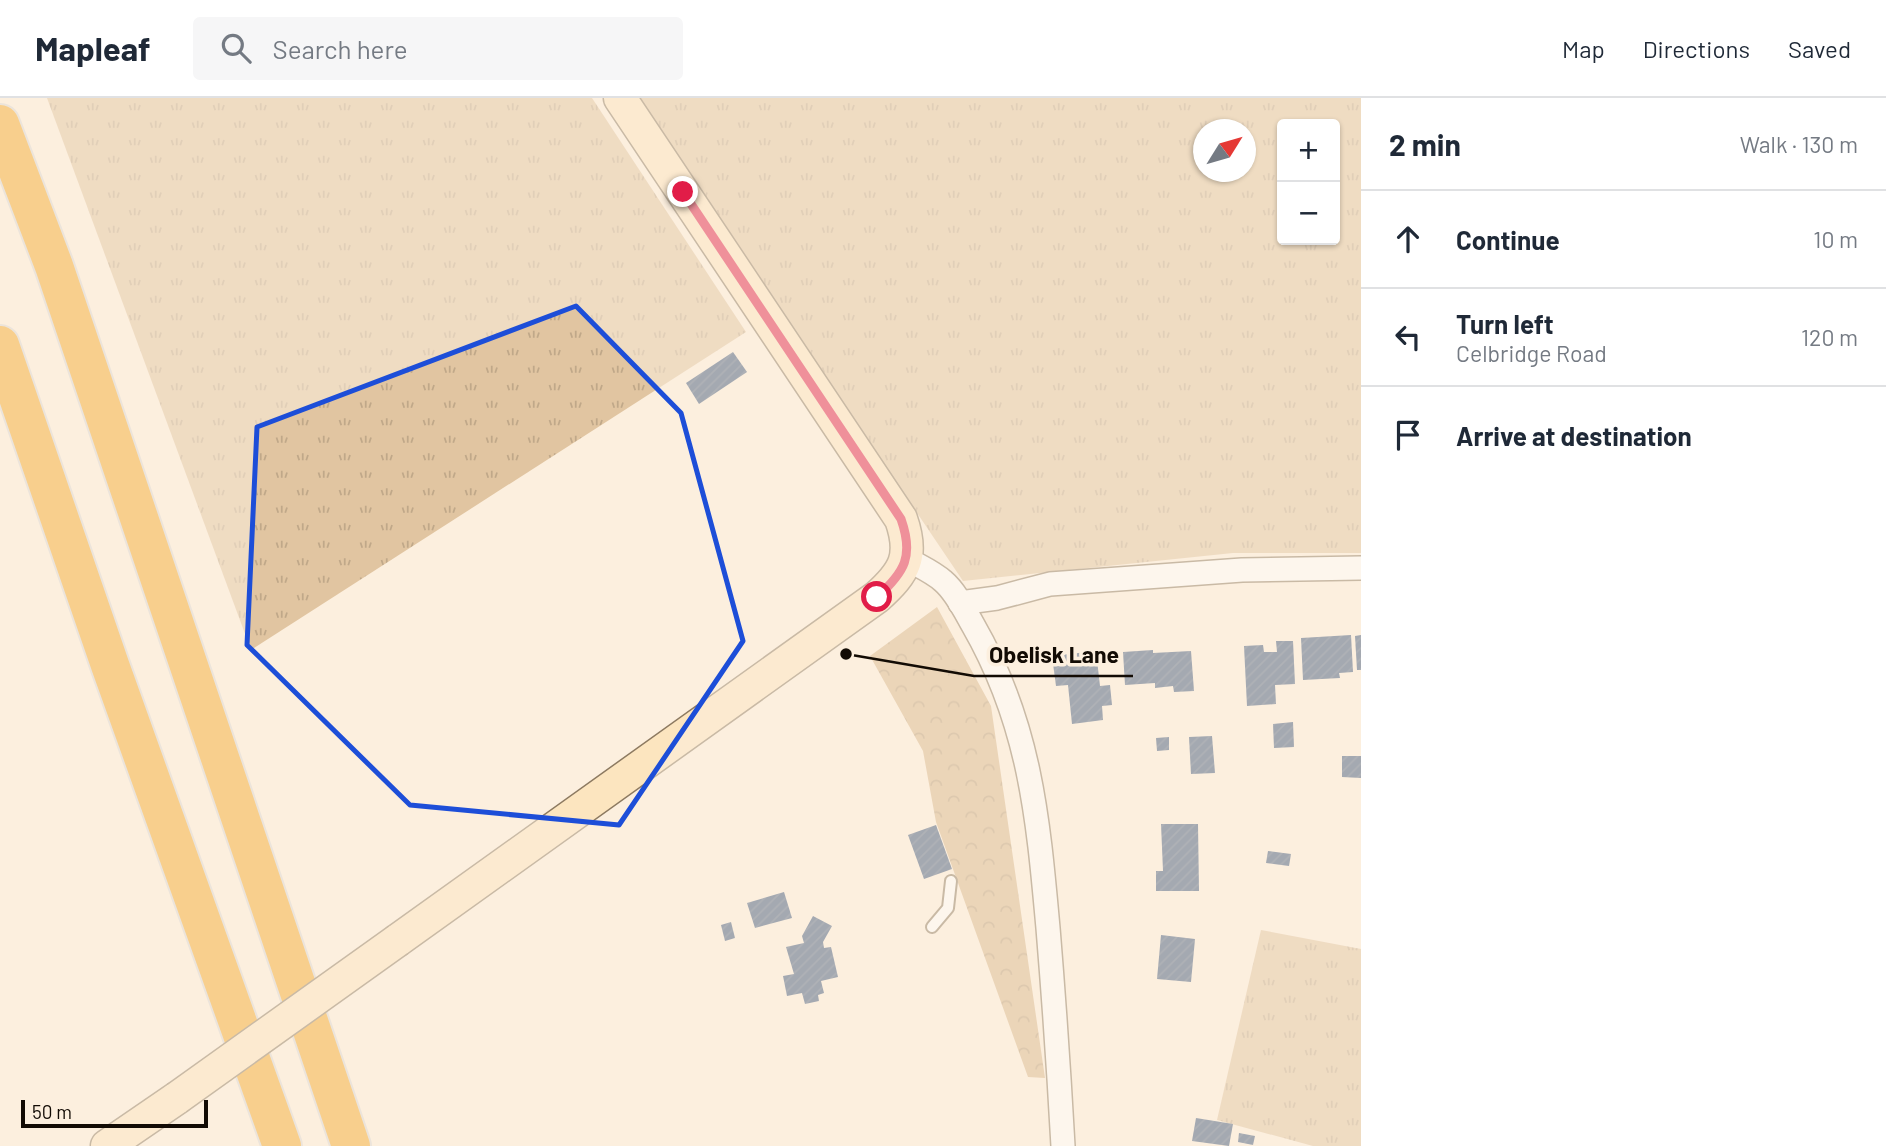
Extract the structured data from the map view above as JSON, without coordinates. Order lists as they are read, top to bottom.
{
  "places": ["Obelisk Lane"],
  "scale_bar": "50 m",
  "north": "top right",
  "page": {
    "header": "Mapleaf",
    "search": "Search here",
    "nav": ["Map", "Directions", "Saved"],
    "heading": ["2 min", "Walk · 130 m"],
    "map_buttons": ["+", "−"],
    "list": [
      ["Continue", "10 m"],
      ["Turn left", "Celbridge Road", "120 m"],
      "Arrive at destination"
    ],
    "scale": "50 m"
  }
}
